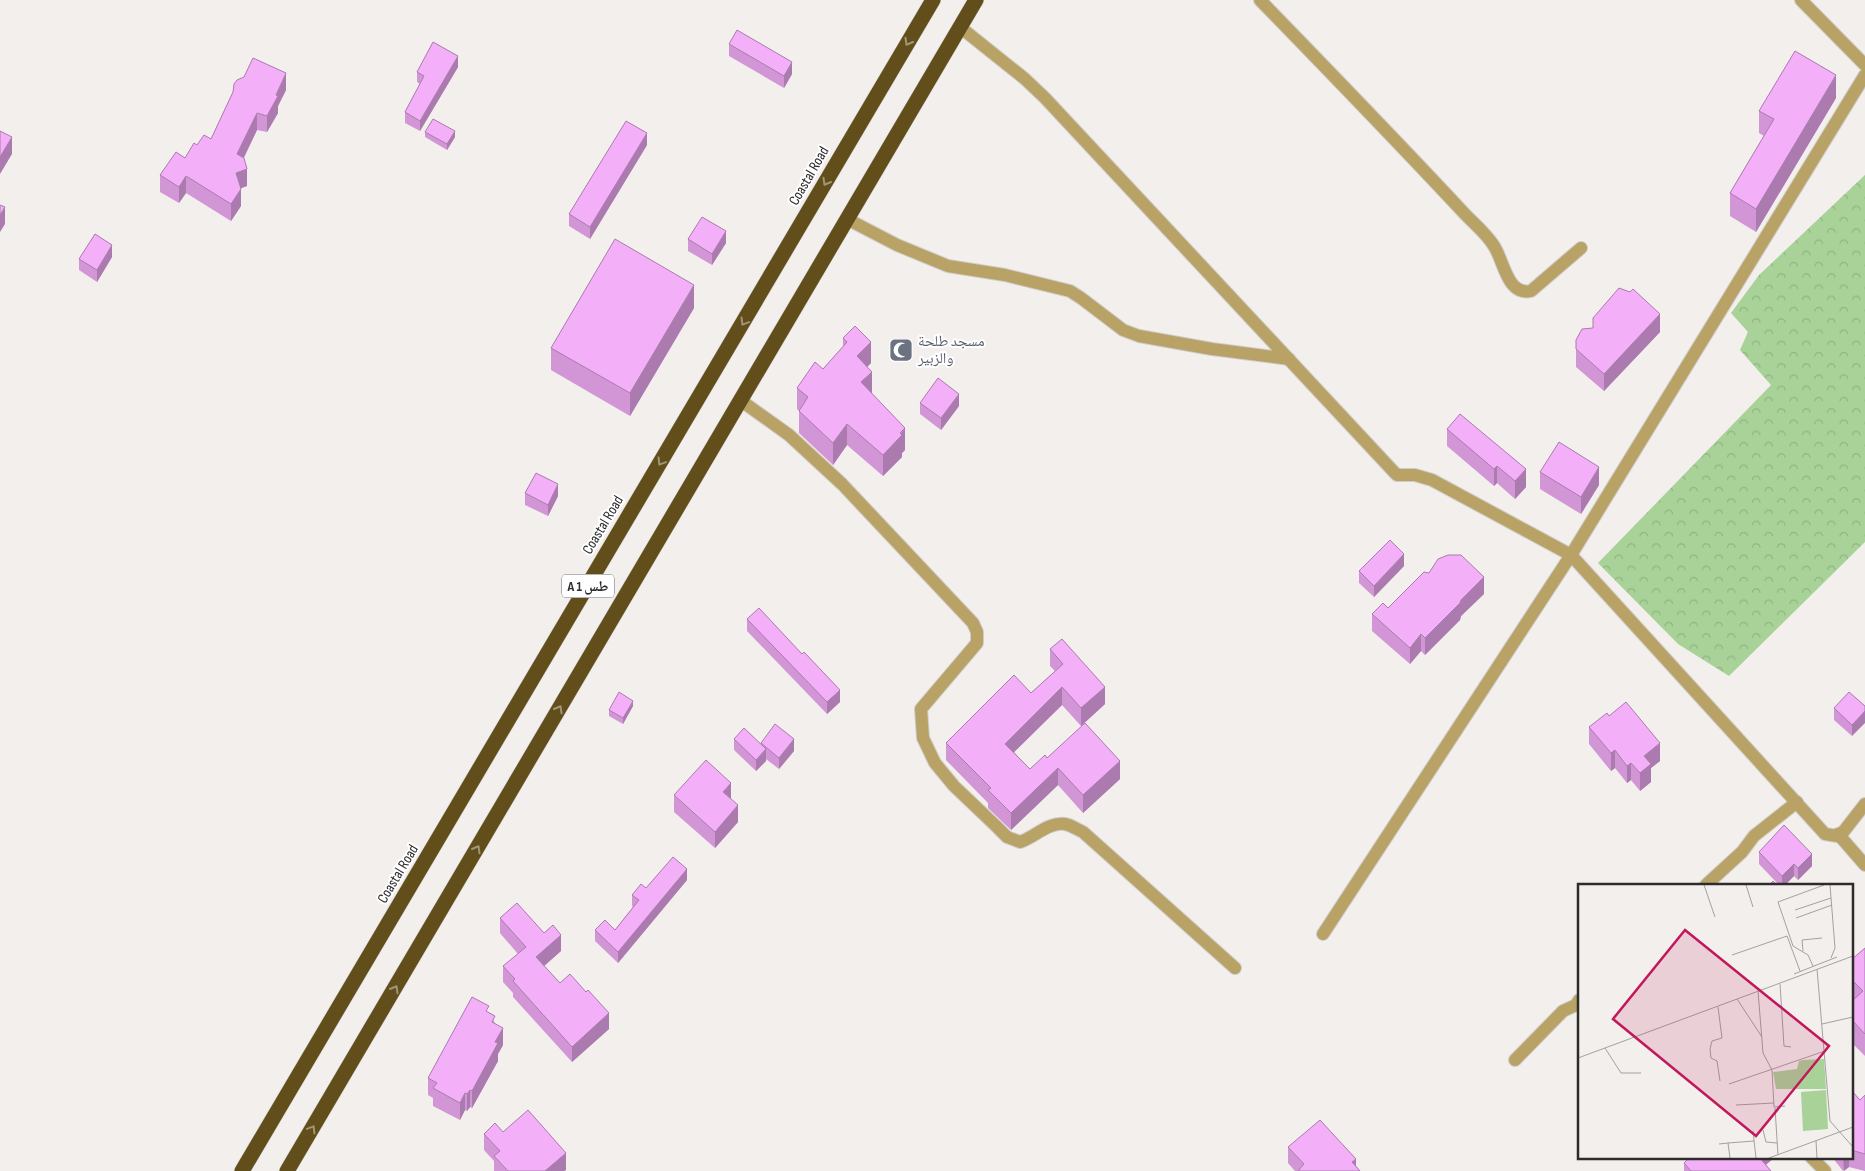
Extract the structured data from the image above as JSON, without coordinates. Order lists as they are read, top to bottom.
{
  "streets": {
    "highway": ["Coastal Road", "A 1 طس"]
  },
  "places": {
    "mosque": ["مسجد طلحة والزبير"]
  }
}
